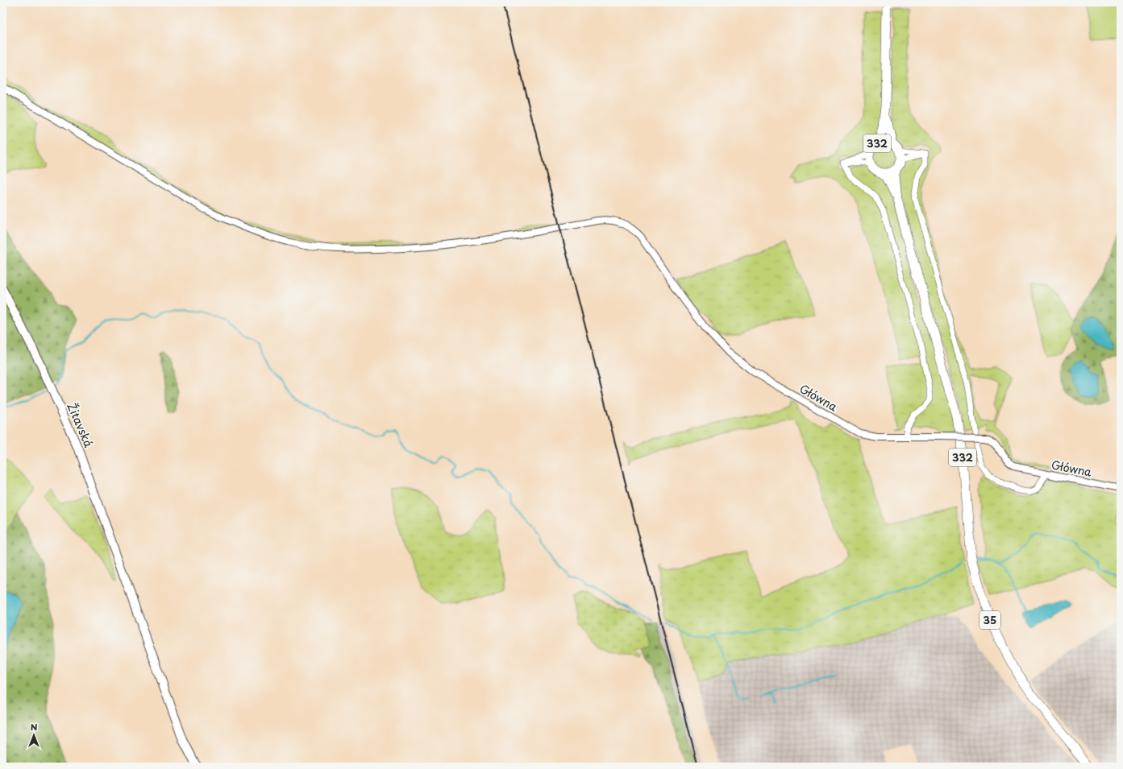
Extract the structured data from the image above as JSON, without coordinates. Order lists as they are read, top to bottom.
{
  "streets": {
    "main road": ["332", "Žitavská", "35"],
    "street": ["Główna"]
  },
  "crossings": [
    ["332", "35"]
  ],
  "north": "top"
}
